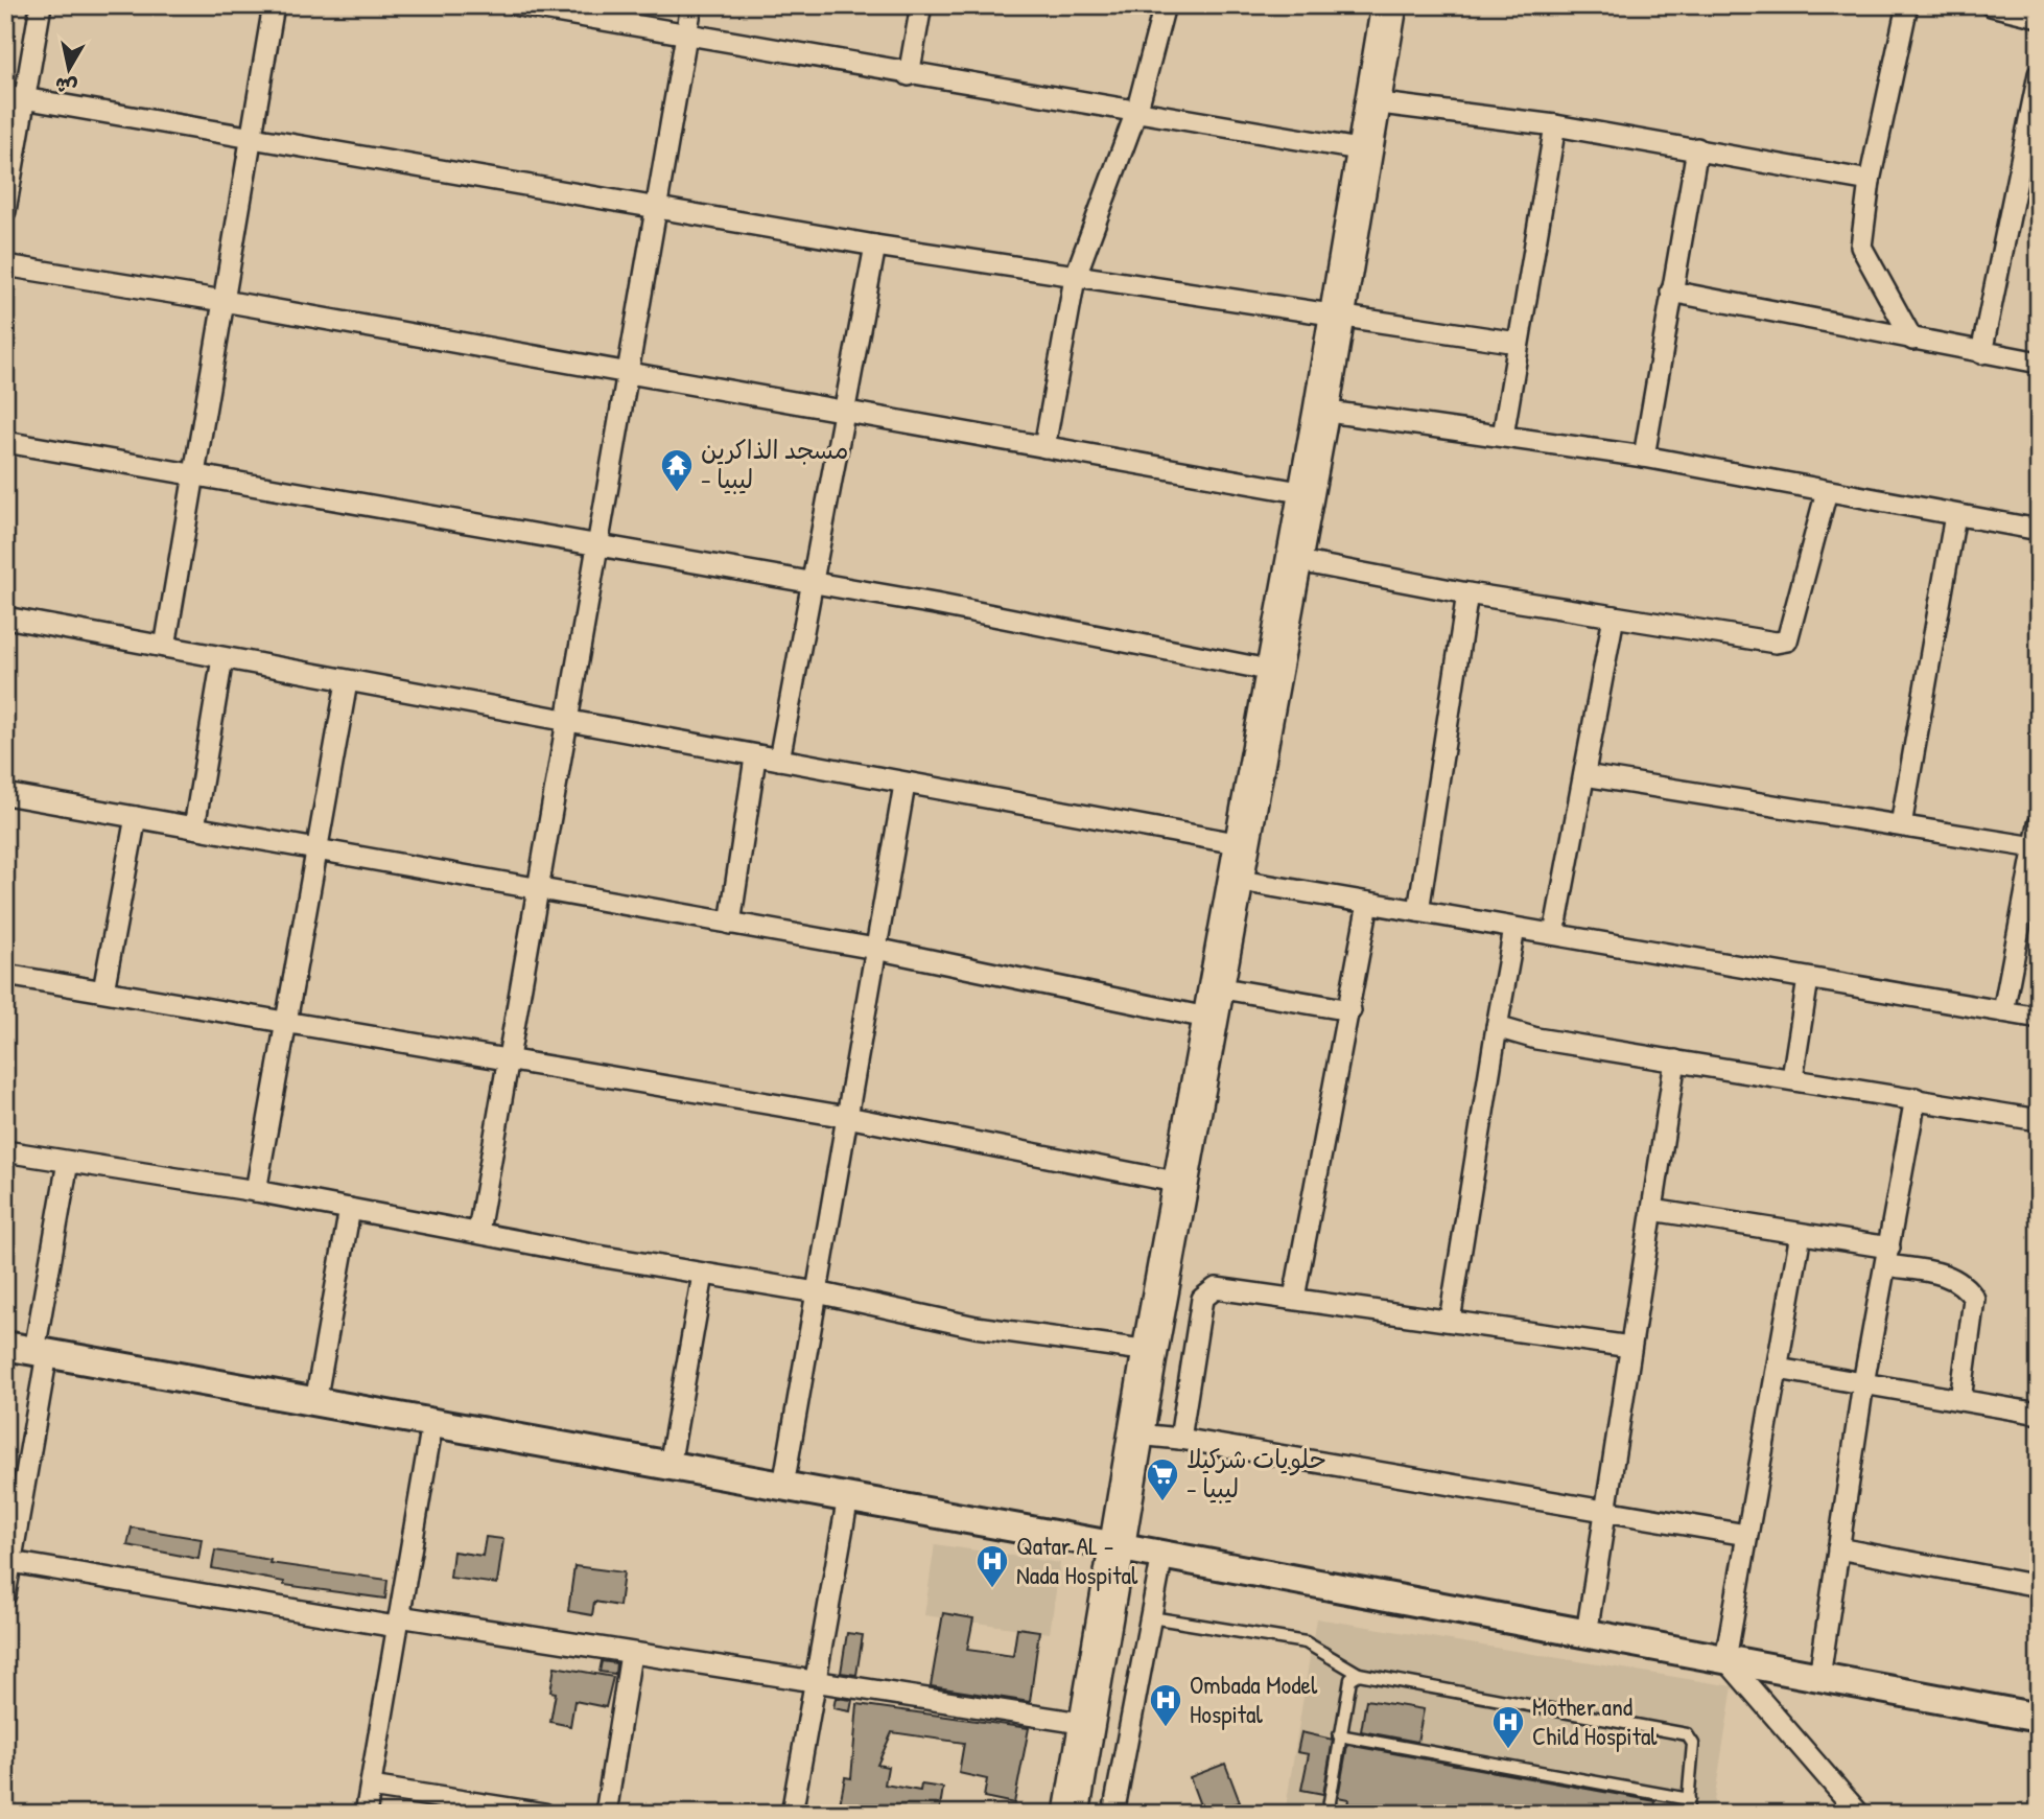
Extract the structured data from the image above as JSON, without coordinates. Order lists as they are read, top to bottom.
{
  "places": {
    "temple": ["مسجد الذاكرين - ليبيا"],
    "supermarket": ["حلويات شركيلا - ليبيا"],
    "hospital": ["Qatar AL - Nada Hospital", "Ombada Model Hospital", "Mother and Child Hospital"]
  },
  "north": "bottom"
}
